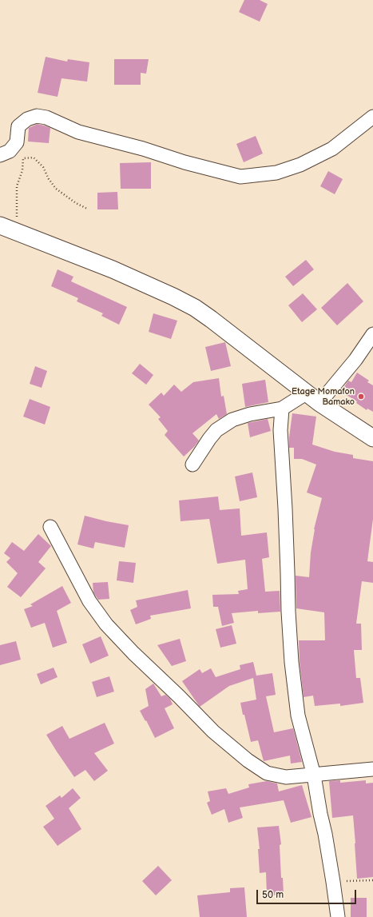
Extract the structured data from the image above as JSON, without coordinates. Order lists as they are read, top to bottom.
{
  "places": ["Etage Momafon Bamako"],
  "scale_bar": "50 m"
}
